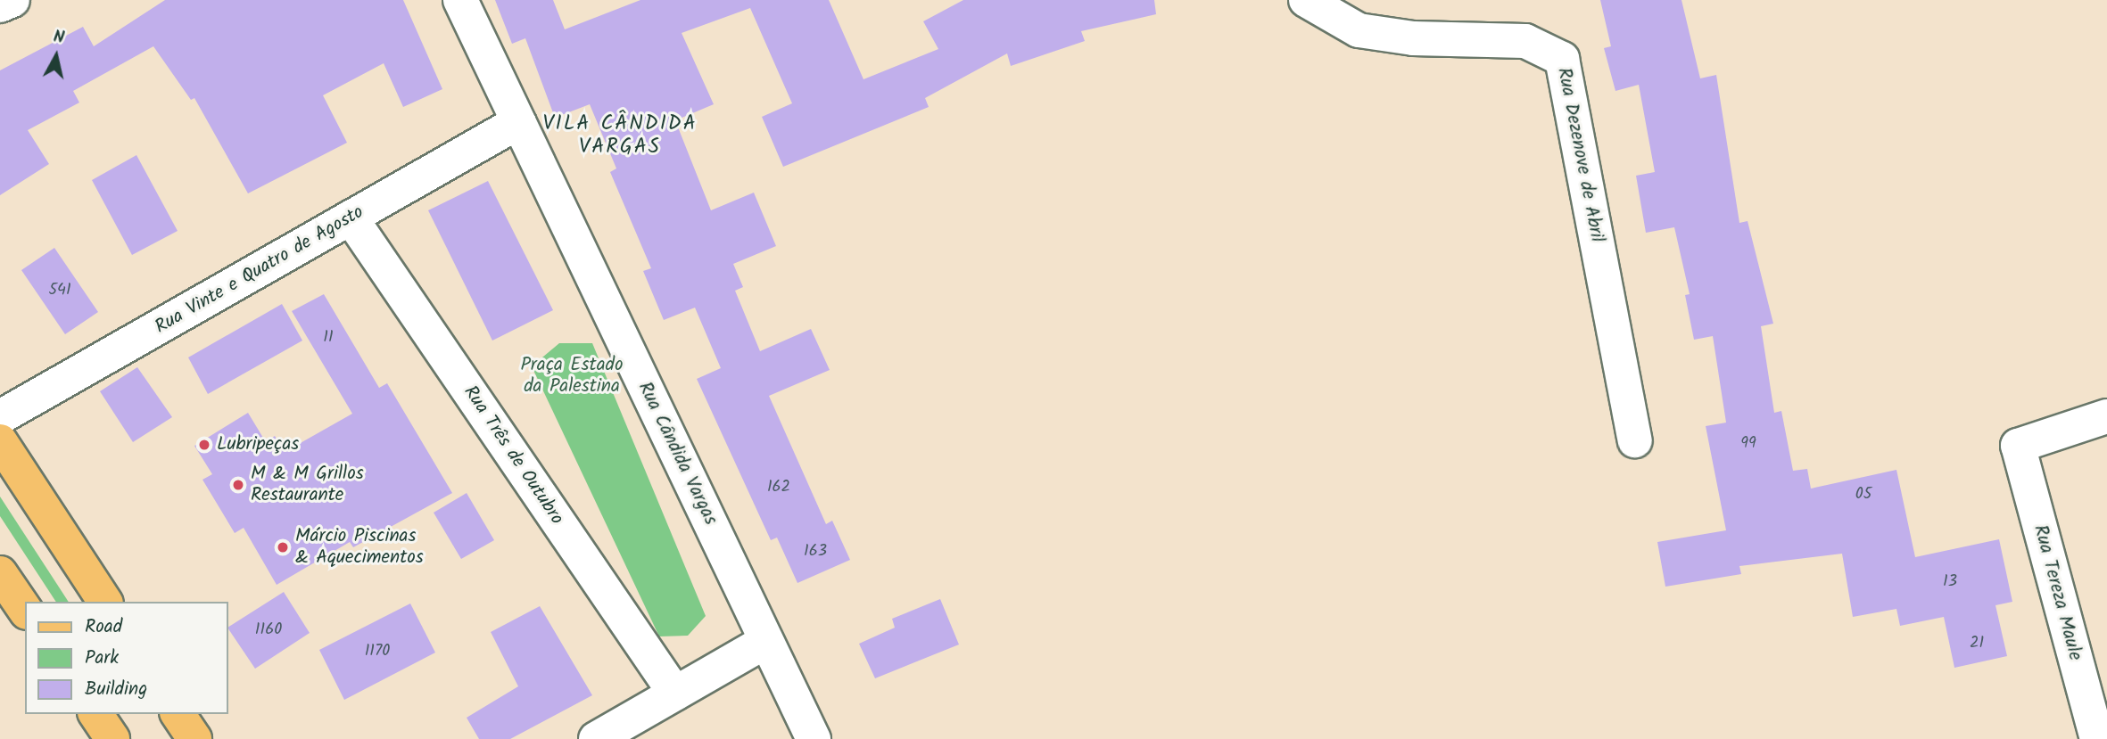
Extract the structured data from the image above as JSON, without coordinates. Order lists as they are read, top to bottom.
{
  "streets": {
    "street": [
      "Rua Dezenove de Abril",
      "Rua Vinte e Quatro de Agosto",
      "Rua Cândida Vargas",
      "Rua Três de Outubro",
      "Rua Tereza Maule"
    ]
  },
  "crossings": [
    ["Rua Vinte e Quatro de Agosto", "Rua Cândida Vargas"],
    ["Rua Vinte e Quatro de Agosto", "Rua Três de Outubro"]
  ],
  "districts": ["VILA CÂNDIDA VARGAS"],
  "parks": ["Praça Estado da Palestina"],
  "places": ["Lubripeças", "M & M Grillos Restaurante", "Márcio Piscinas & Aquecimentos"],
  "house_numbers": [
    "541",
    "11",
    "99",
    "162",
    "05",
    "163",
    "13",
    "1160",
    "21",
    "1170"
  ],
  "legend": ["Road", "Park", "Building"],
  "north": "top"
}
